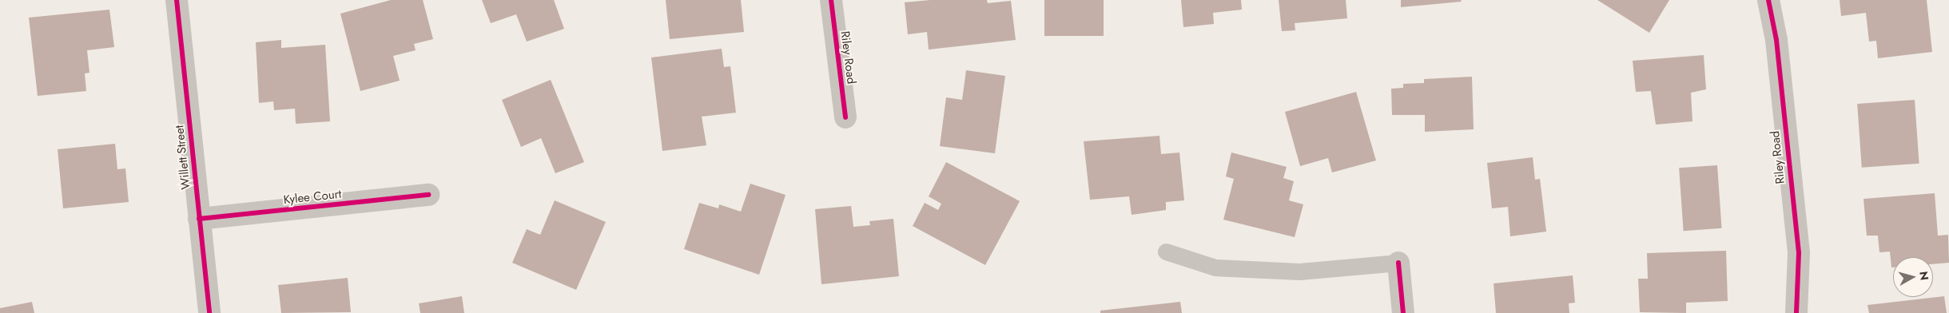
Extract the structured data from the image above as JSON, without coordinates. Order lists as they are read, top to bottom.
{
  "streets": {
    "street": ["Riley Road", "Willett Street", "Kylee Court"]
  },
  "crossings": [
    ["Willett Street", "Kylee Court"]
  ],
  "north": "right"
}
